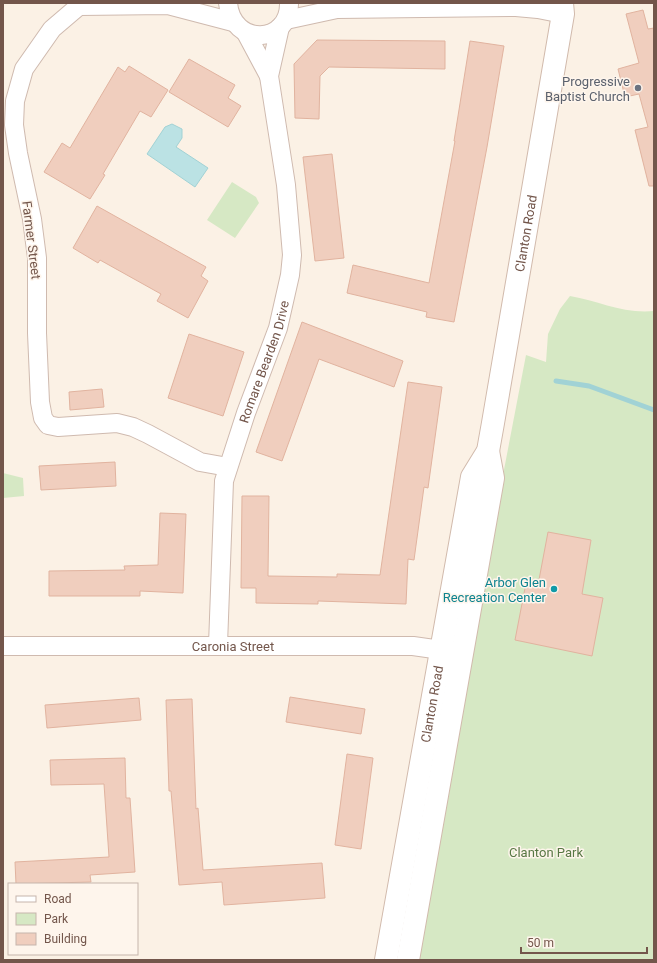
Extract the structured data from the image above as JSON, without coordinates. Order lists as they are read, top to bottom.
{
  "streets": {
    "main road": ["Clanton Road"],
    "street": ["Farmer Street", "Romare Bearden Drive", "Caronia Street"]
  },
  "crossings": [
    ["Clanton Road", "Caronia Street"],
    ["Farmer Street", "Romare Bearden Drive"],
    ["Romare Bearden Drive", "Caronia Street"]
  ],
  "parks": ["Clanton Park"],
  "places": ["Progressive Baptist Church", "Arbor Glen Recreation Center"],
  "legend": ["Road", "Park", "Building"],
  "scale_bar": "50 m"
}
